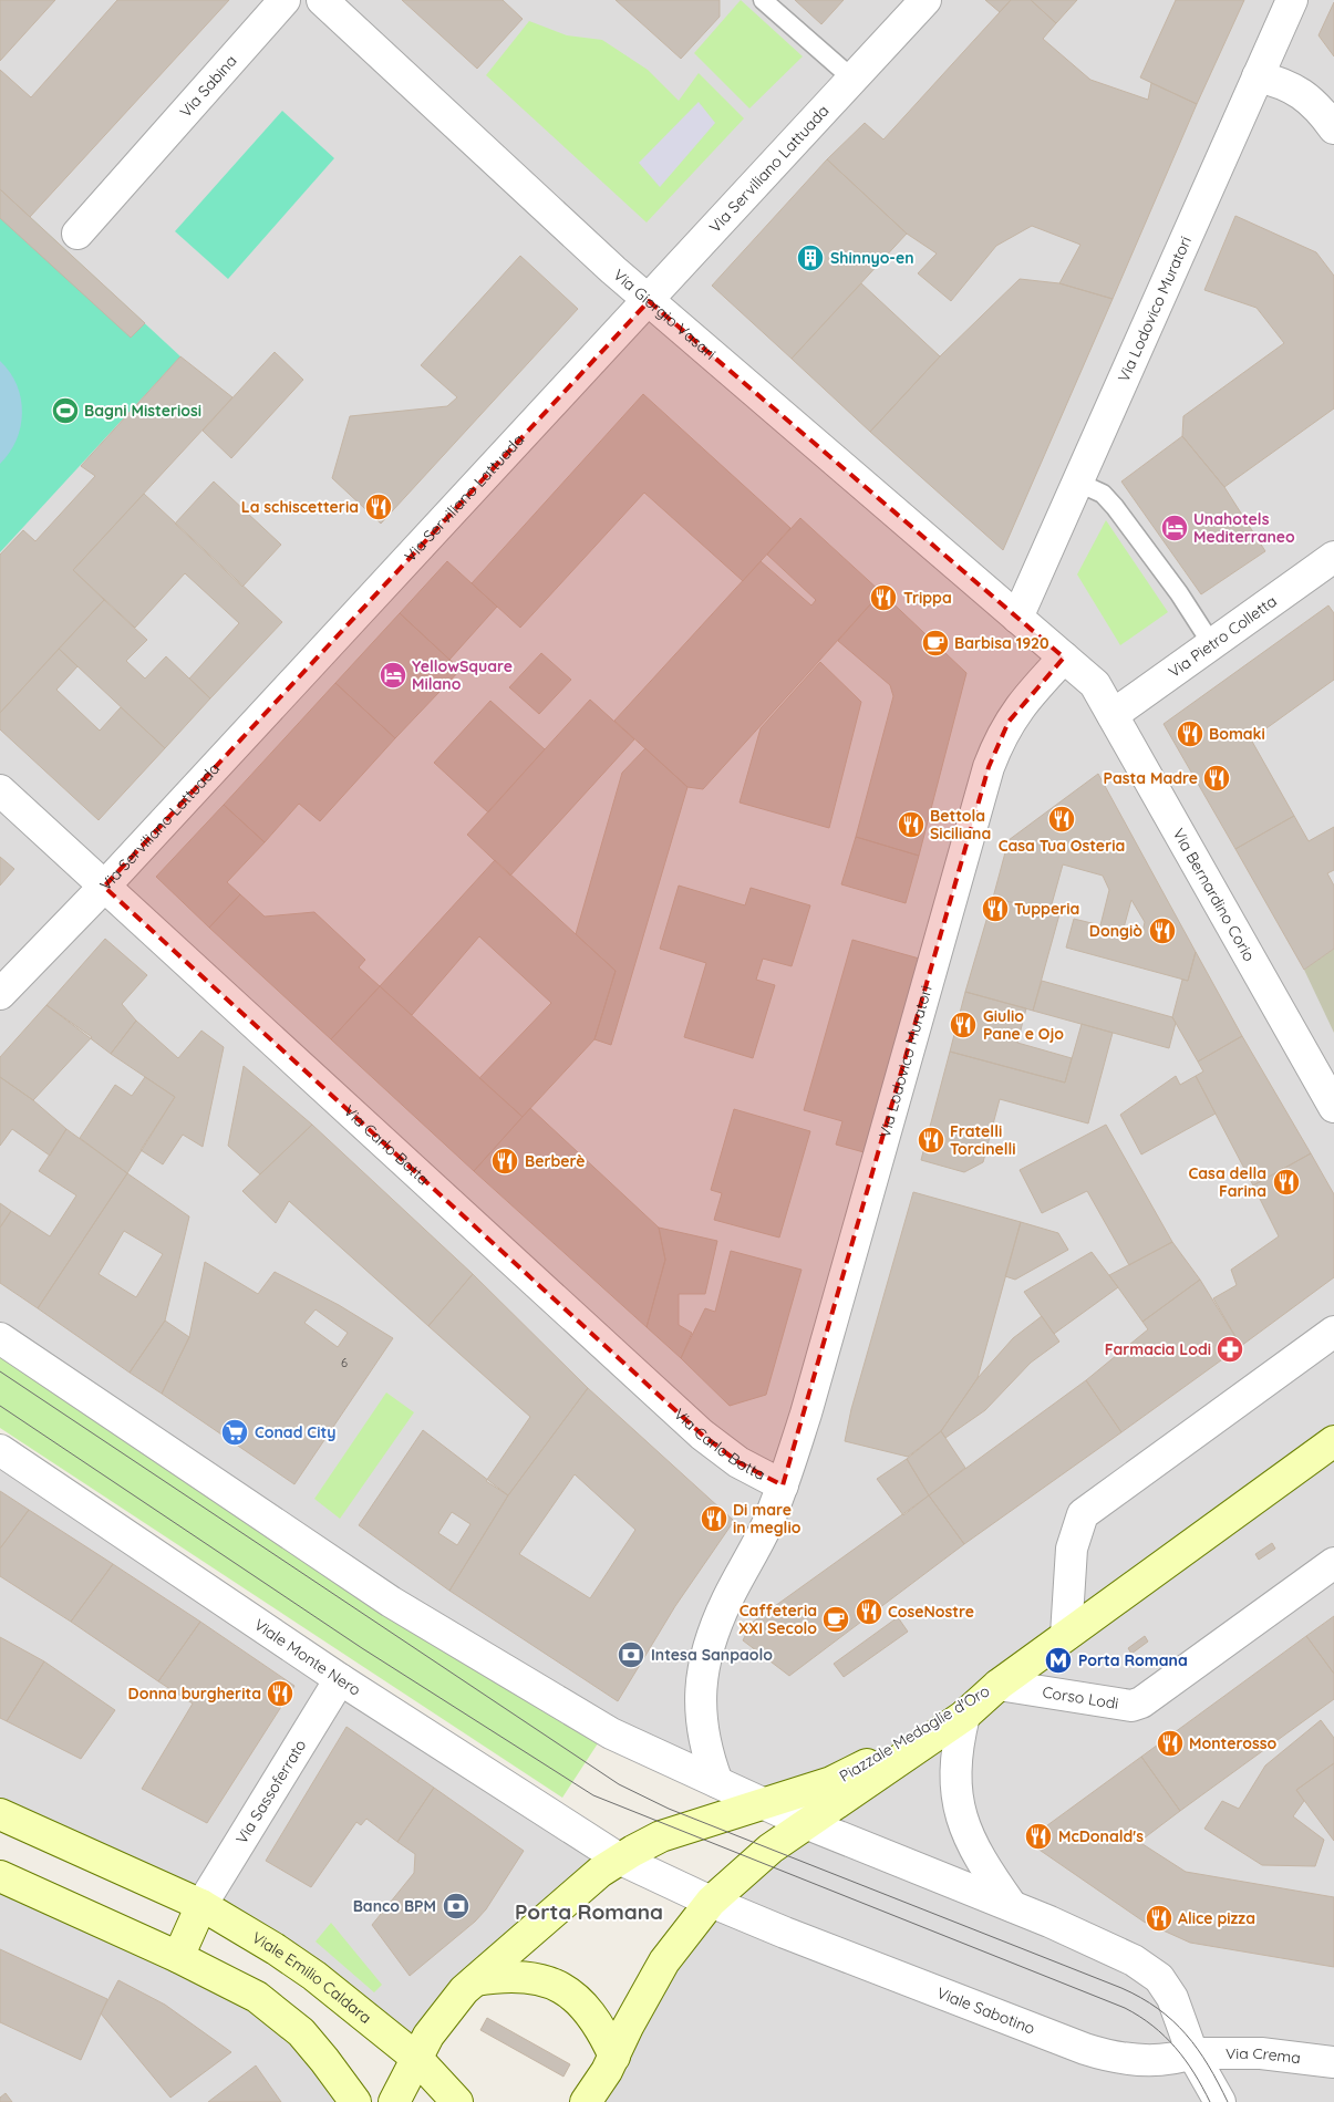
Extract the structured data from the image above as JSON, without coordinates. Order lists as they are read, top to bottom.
{
  "streets": {
    "main road": ["Piazzale Medaglie d'Oro", "Viale Emilio Caldara"],
    "street": [
      "Via Sabina",
      "Via Serviliano Lattuada",
      "Via Lodovico Muratori",
      "Via Giorgio Vasari",
      "Via Pietro Colletta",
      "Via Bernardino Corio",
      "Via Carlo Botta",
      "Viale Monte Nero",
      "Corso Lodi",
      "Via Sassoferrato",
      "Viale Sabotino",
      "Via Crema"
    ]
  },
  "crossings": [
    ["Via Serviliano Lattuada", "Via Giorgio Vasari"],
    ["Via Serviliano Lattuada", "Via Carlo Botta"],
    ["Via Lodovico Muratori", "Via Giorgio Vasari"],
    ["Via Lodovico Muratori", "Via Bernardino Corio"],
    ["Via Lodovico Muratori", "Via Carlo Botta"],
    ["Via Pietro Colletta", "Via Bernardino Corio"],
    ["Viale Monte Nero", "Piazzale Medaglie d'Oro"],
    ["Viale Monte Nero", "Via Sassoferrato"],
    ["Corso Lodi", "Piazzale Medaglie d'Oro"],
    ["Piazzale Medaglie d'Oro", "Viale Emilio Caldara"],
    ["Piazzale Medaglie d'Oro", "Viale Sabotino"],
    ["Via Sassoferrato", "Viale Emilio Caldara"],
    ["Viale Sabotino", "Via Crema"]
  ],
  "districts": ["Porta Romana"],
  "places": {
    "building": ["Shinnyo-en"],
    "sports": ["Bagni Misteriosi"],
    "restaurant": [
      "La schiscetteria",
      "Trippa",
      "Bomaki",
      "Pasta Madre",
      "Casa Tua Osteria",
      "Bettola Siciliana",
      "Tupperia",
      "Dongiò",
      "Giulio Pane e Ojo",
      "Fratelli Torcinelli",
      "Berberè",
      "Casa della Farina",
      "Di mare in meglio",
      "CoseNostre",
      "Donna burgherita",
      "Monterosso",
      "McDonald's",
      "Alice pizza"
    ],
    "hotel": ["Unahotels Mediterraneo", "YellowSquare Milano"],
    "cafe": ["Barbisa 1920", "Caffeteria XXI Secolo"],
    "pharmacy": ["Farmacia Lodi"],
    "supermarket": ["Conad City"],
    "bank": ["Intesa Sanpaolo", "Banco BPM"],
    "metro station": ["Porta Romana"]
  },
  "house_numbers": ["6"]
}
